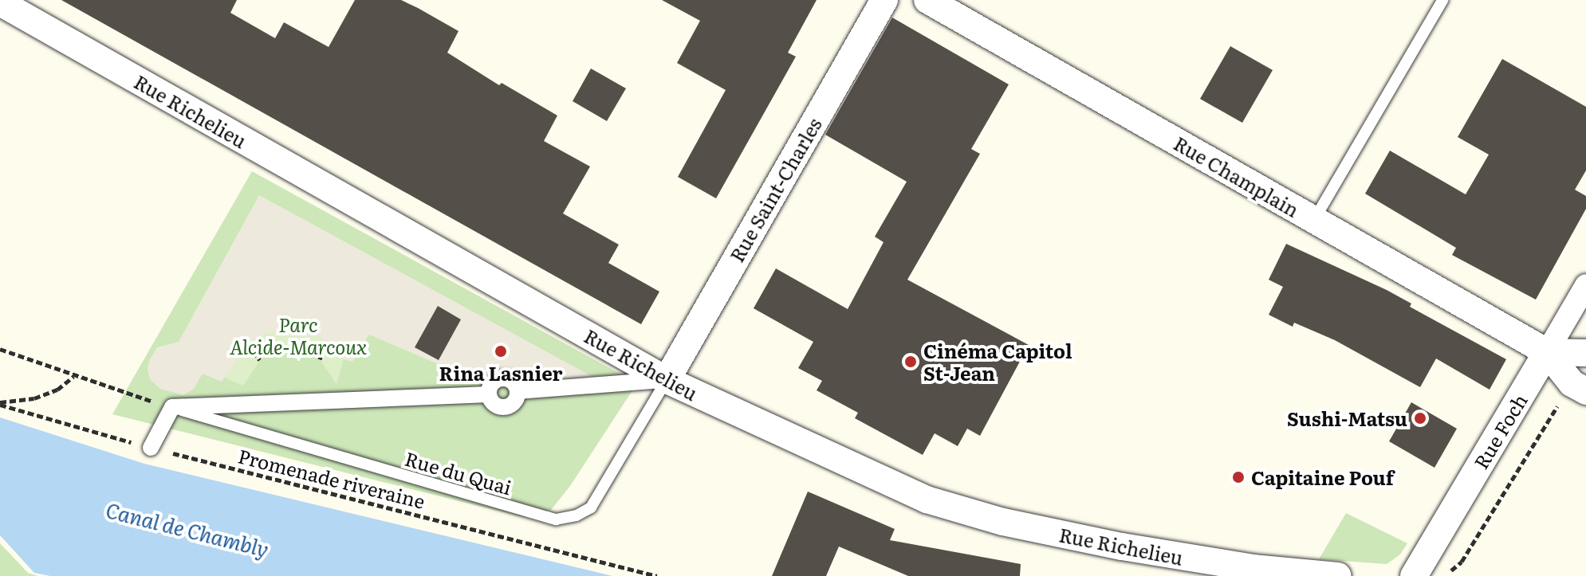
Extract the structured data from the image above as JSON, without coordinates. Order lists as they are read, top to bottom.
{
  "streets": {
    "street": [
      "Rue Richelieu",
      "Rue Champlain",
      "Rue Saint-Charles",
      "Rue Foch"
    ],
    "lane": ["Rue du Quai"],
    "path": ["Promenade riveraine"]
  },
  "crossings": [
    ["Rue Richelieu", "Rue Saint-Charles"],
    ["Rue Richelieu", "Rue du Quai"],
    ["Rue Champlain", "Rue Foch"],
    ["Rue Saint-Charles", "Rue du Quai"]
  ],
  "water": ["Canal de Chambly"],
  "parks": ["Parc Alcide-Marcoux"],
  "places": [
    "Rina Lasnier",
    "Cinéma Capitol St-Jean",
    "Sushi-Matsu",
    "Capitaine Pouf"
  ]
}
